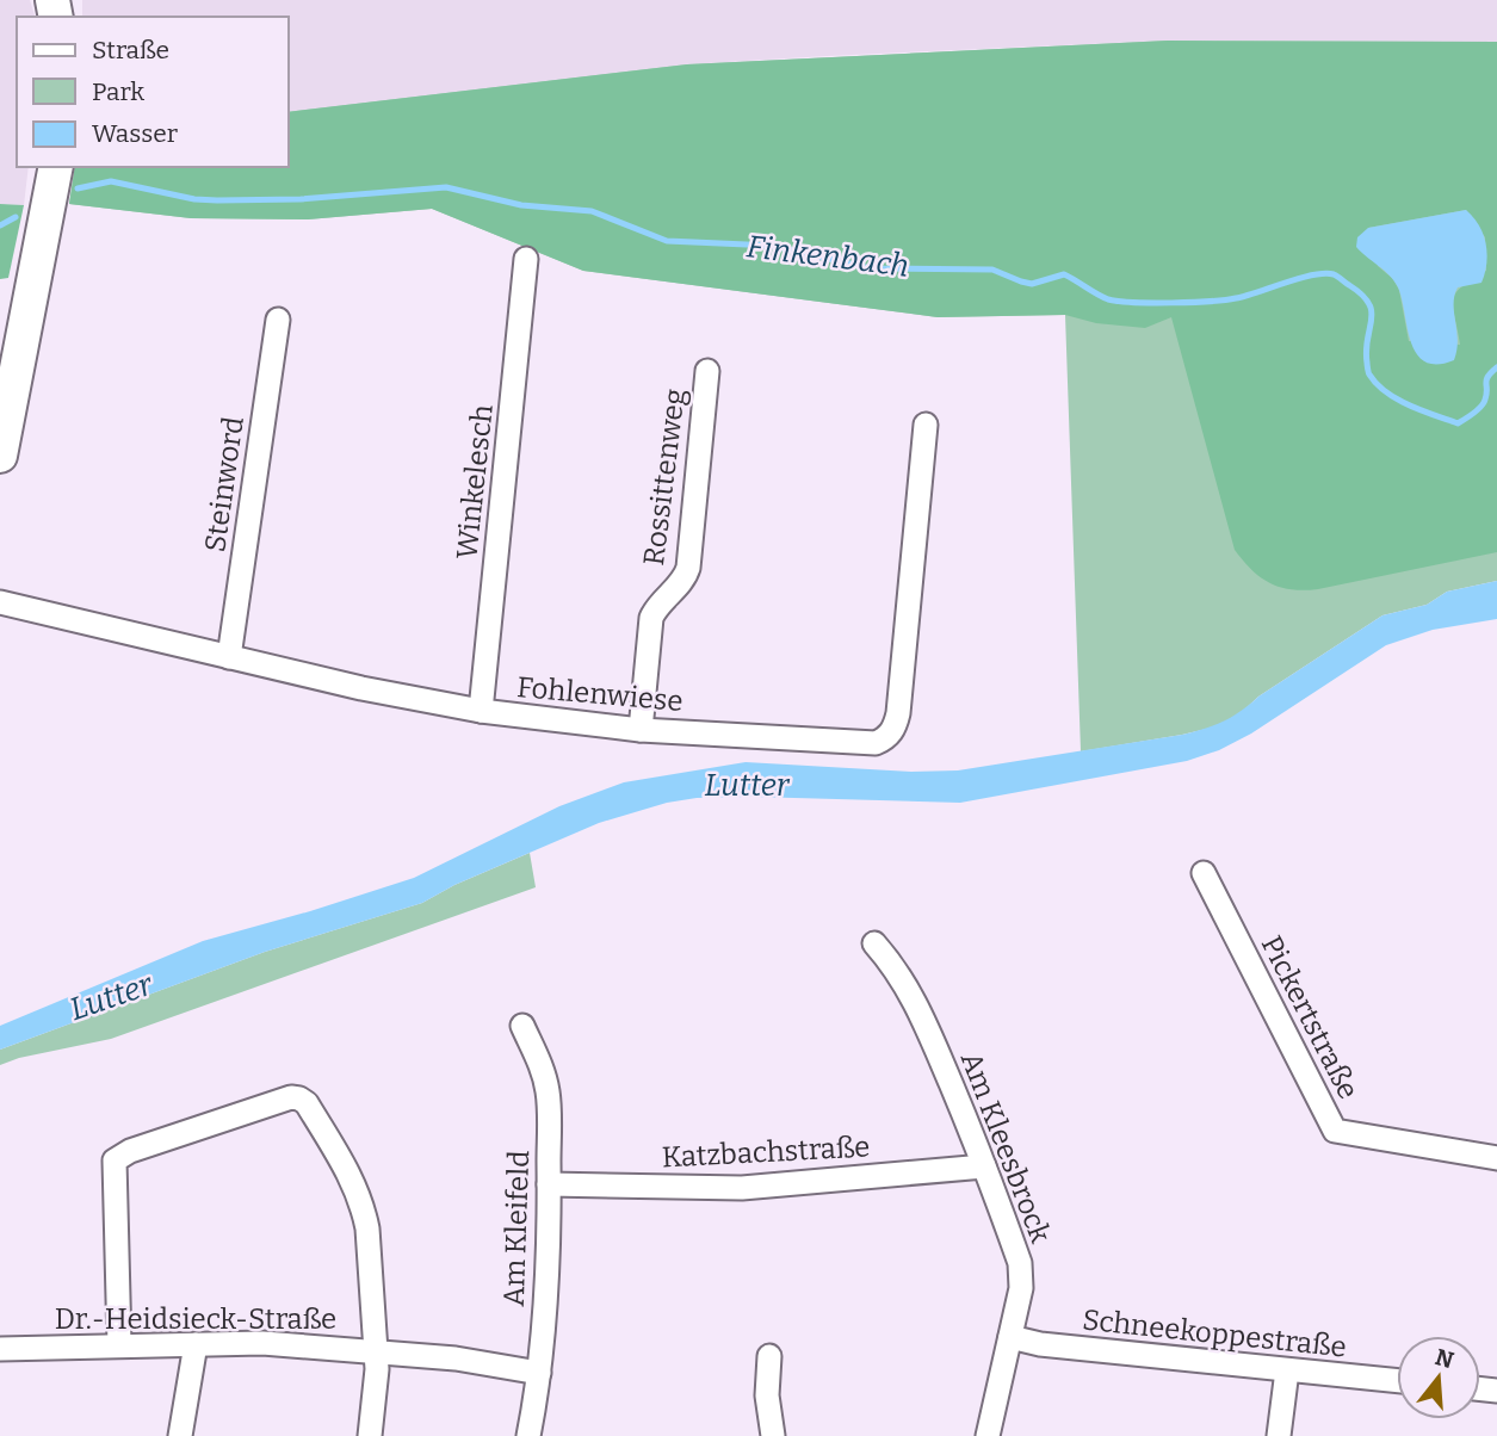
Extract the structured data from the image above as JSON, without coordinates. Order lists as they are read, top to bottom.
{
  "streets": {
    "street": [
      "Rossittenweg",
      "Winkelesch",
      "Steinword",
      "Fohlenwiese",
      "Pickertstraße",
      "Am Kleesbrock",
      "Katzbachstraße",
      "Am Kleifeld",
      "Dr.-Heidsieck-Straße",
      "Schneekoppestraße"
    ]
  },
  "crossings": [
    ["Rossittenweg", "Fohlenwiese"],
    ["Winkelesch", "Fohlenwiese"],
    ["Steinword", "Fohlenwiese"],
    ["Am Kleesbrock", "Katzbachstraße"],
    ["Am Kleesbrock", "Schneekoppestraße"],
    ["Katzbachstraße", "Am Kleifeld"],
    ["Am Kleifeld", "Dr.-Heidsieck-Straße"]
  ],
  "water": ["Finkenbach", "Lutter"],
  "legend": ["Straße", "Park", "Wasser"],
  "north": "top"
}
